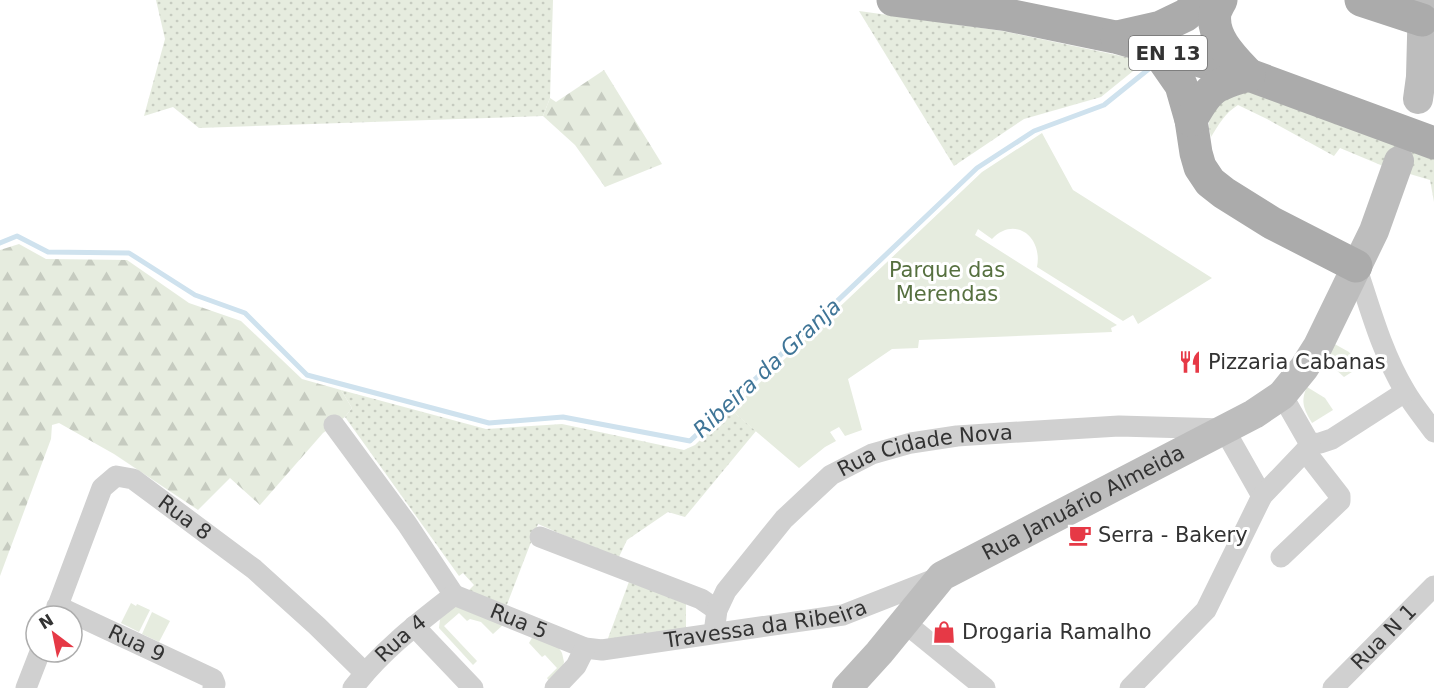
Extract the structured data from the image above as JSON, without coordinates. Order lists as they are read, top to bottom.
{
  "streets": {
    "main road": ["EN 13"],
    "street": [
      "Rua Cidade Nova",
      "Rua Januário Almeida",
      "Rua 8",
      "Rua 5",
      "Travessa da Ribeira",
      "Rua N 1",
      "Rua 4",
      "Rua 9"
    ]
  },
  "crossings": [
    ["Rua Cidade Nova", "Rua Januário Almeida"],
    ["Rua Cidade Nova", "Travessa da Ribeira"],
    ["Rua Januário Almeida", "Travessa da Ribeira"],
    ["Rua 8", "Rua 4"],
    ["Rua 5", "Travessa da Ribeira"],
    ["Rua 5", "Rua 4"]
  ],
  "water": ["Ribeira da Granja"],
  "parks": ["Parque das Merendas"],
  "places": {
    "restaurant": ["Pizzaria Cabanas"],
    "cafe": ["Serra - Bakery"],
    "shop": ["Drogaria Ramalho"]
  },
  "north": "top left"
}
